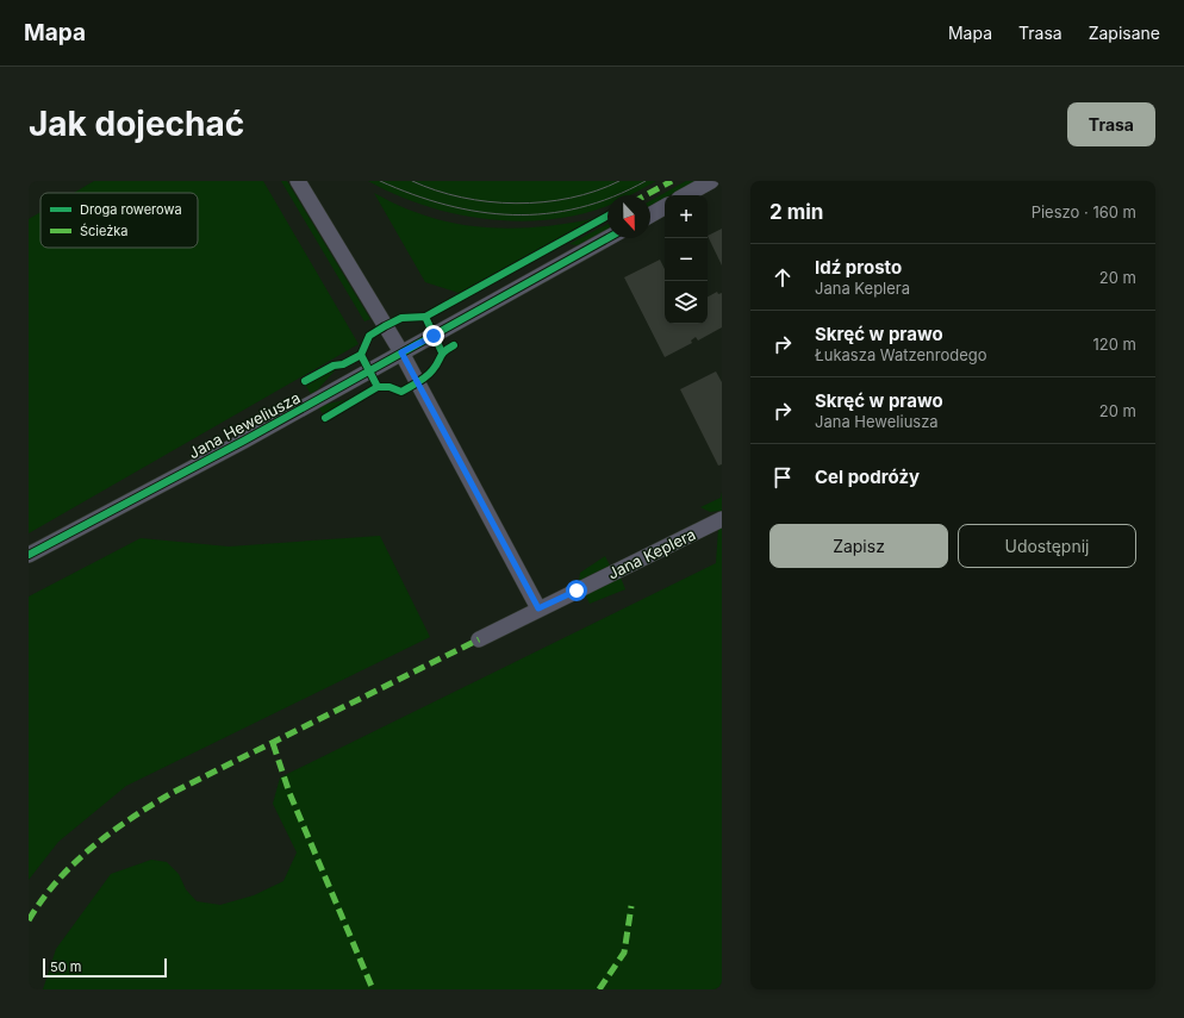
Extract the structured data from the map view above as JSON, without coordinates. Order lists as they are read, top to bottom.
{
  "streets": {
    "street": ["Jana Heweliusza", "Jana Keplera"]
  },
  "legend": ["Droga rowerowa", "Ścieżka"],
  "scale_bar": "50 m",
  "north": "bottom",
  "page": {
    "header": "Mapa",
    "nav": ["Mapa", "Trasa", "Zapisane"],
    "buttons": [
      "Trasa",
      ["Zapisz", "Udostępnij"]
    ],
    "title": "Jak dojechać",
    "heading": ["2 min", "Pieszo · 160 m"],
    "map_buttons": ["+", "−"],
    "list": [
      ["Idź prosto", "Jana Keplera", "20 m"],
      ["Skręć w prawo", "Łukasza Watzenrodego", "120 m"],
      ["Skręć w prawo", "Jana Heweliusza", "20 m"],
      "Cel podróży"
    ],
    "scale": "50 m"
  }
}
